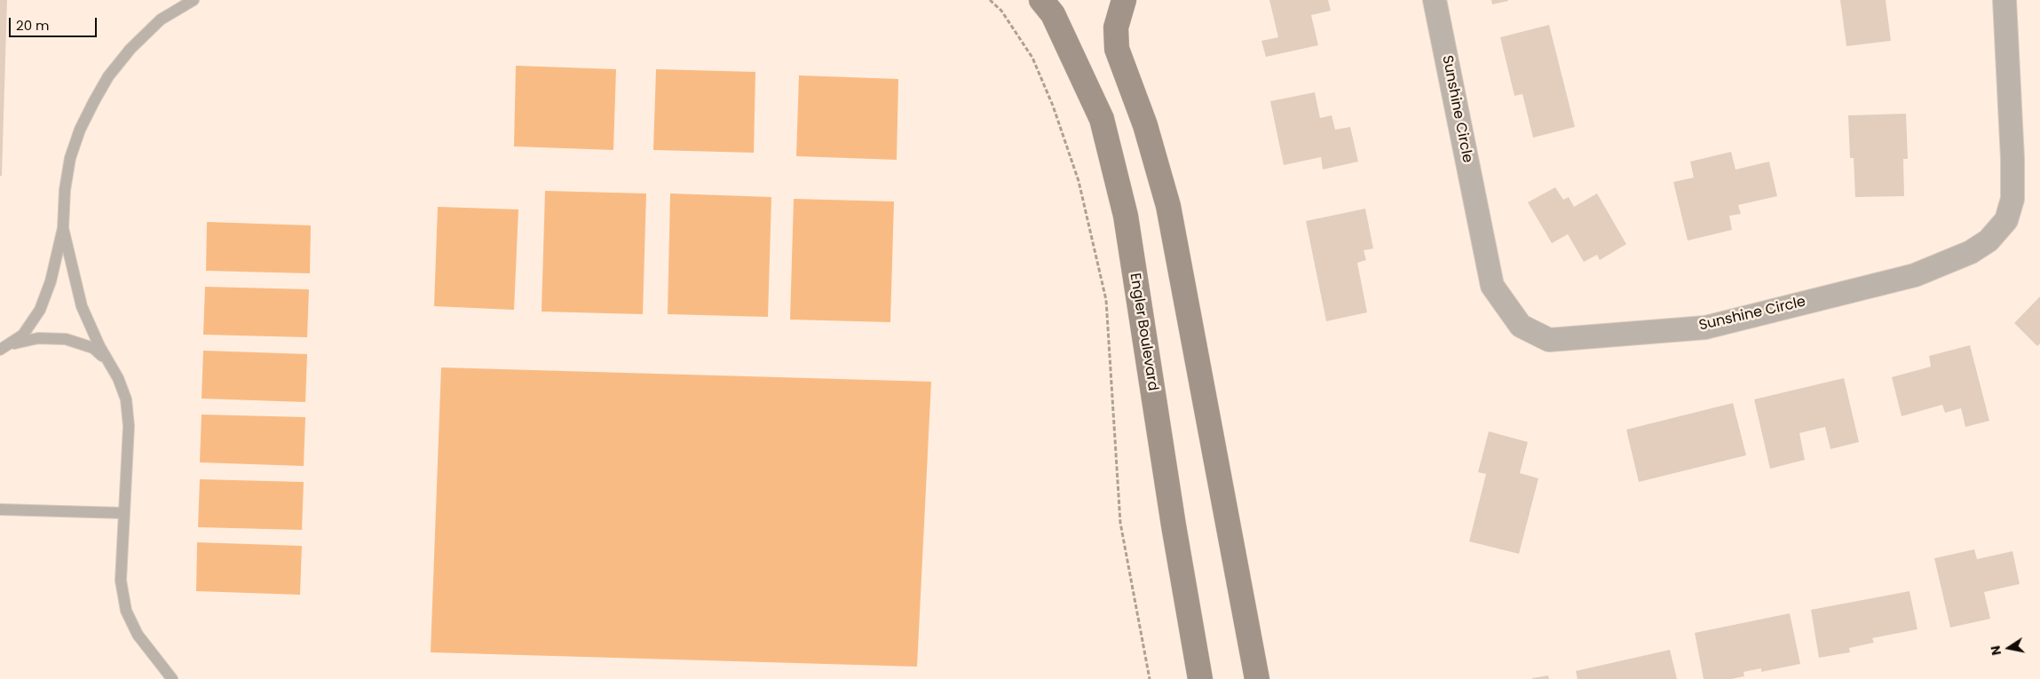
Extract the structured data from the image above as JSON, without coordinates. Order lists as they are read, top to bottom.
{
  "streets": {
    "main road": ["Engler Boulevard"],
    "street": ["Sunshine Circle"]
  },
  "scale_bar": "20 m",
  "north": "left"
}
